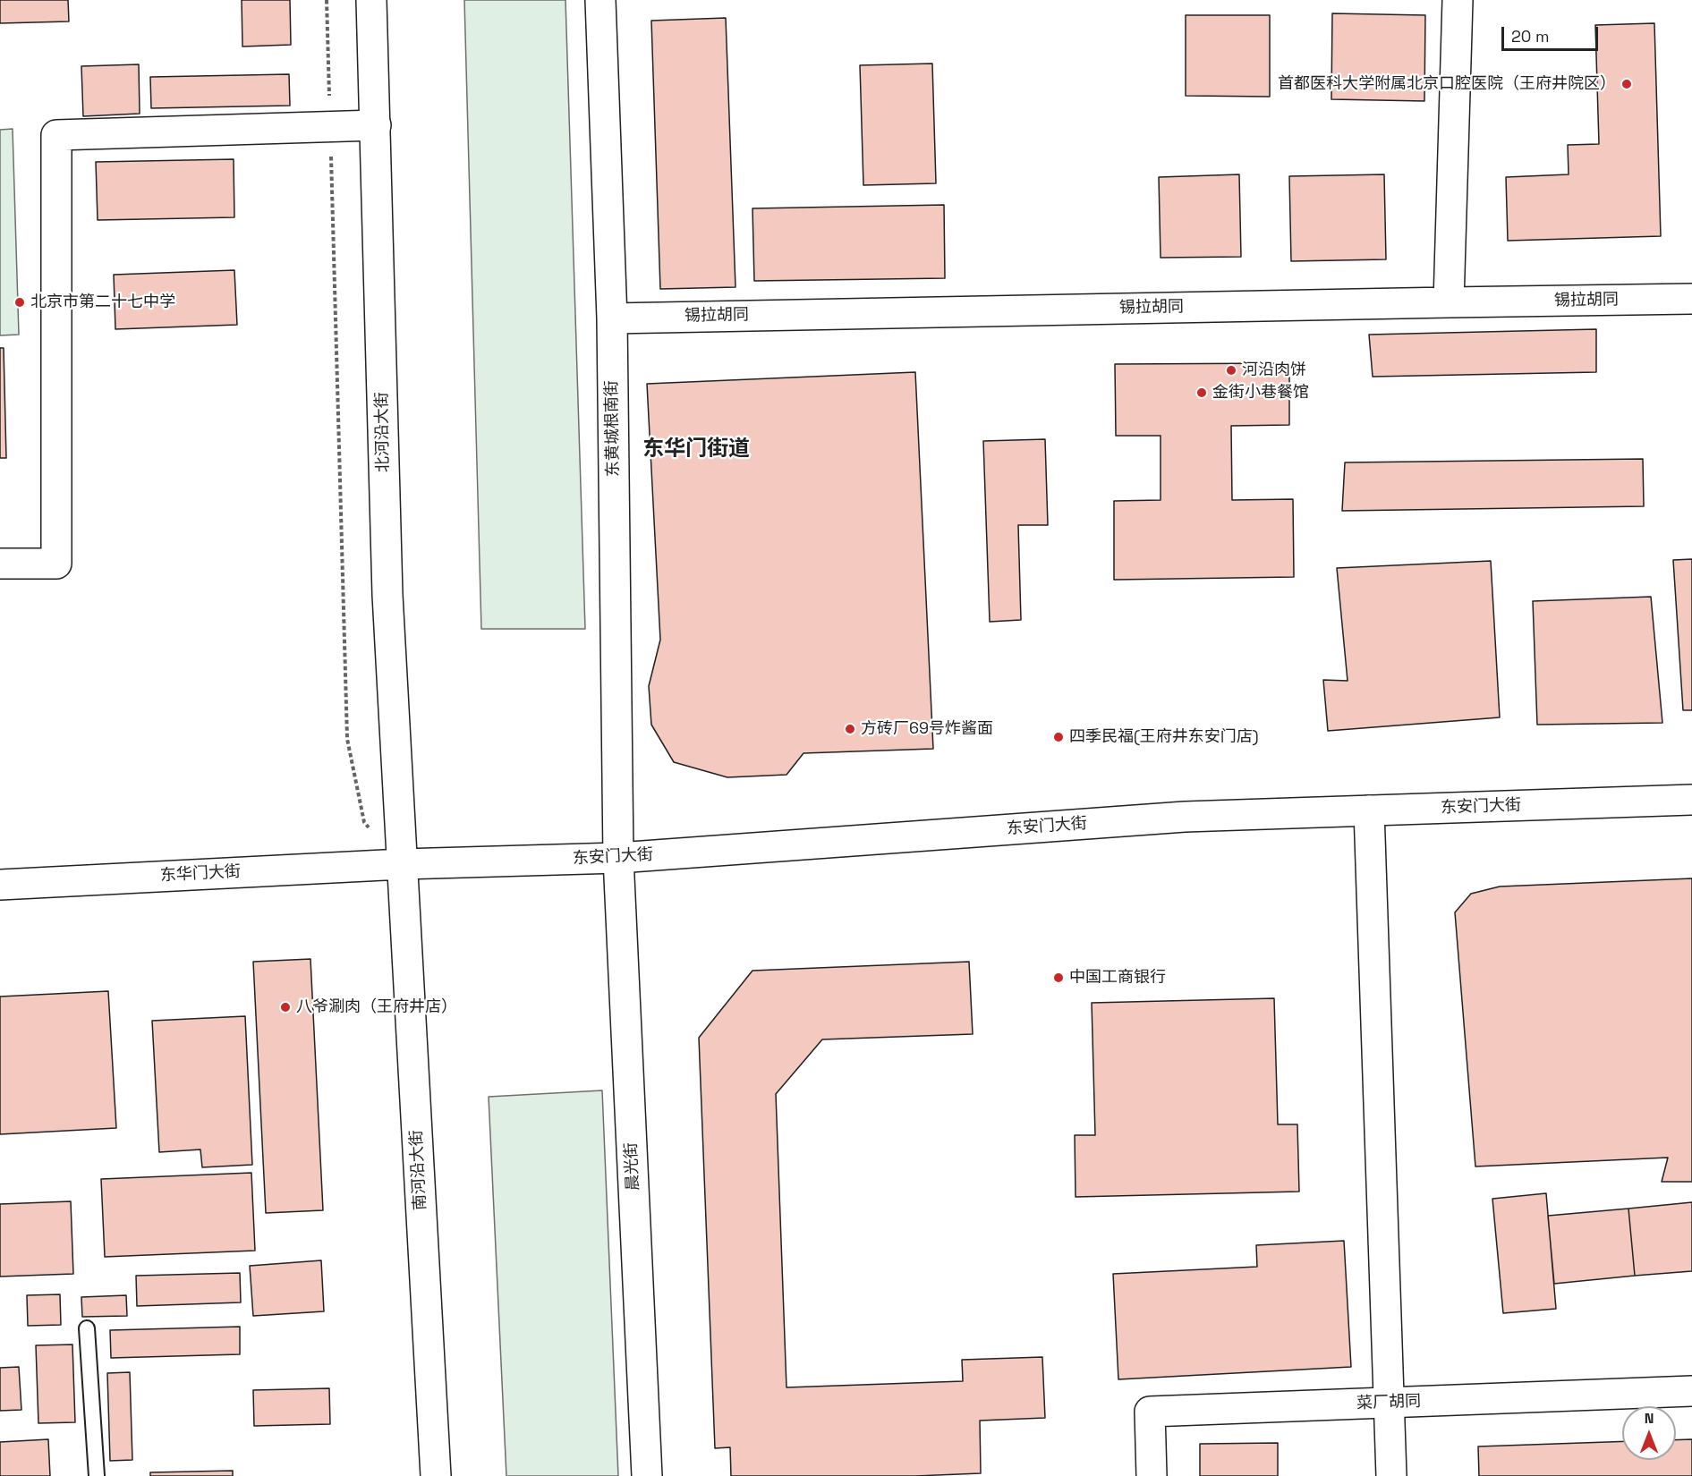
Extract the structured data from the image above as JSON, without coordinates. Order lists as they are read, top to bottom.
{
  "streets": {
    "street": [
      "锡拉胡同",
      "东黄城根南街",
      "北河沿大街",
      "东安门大街",
      "东华门大街",
      "晨光街",
      "南河沿大街",
      "菜厂胡同"
    ]
  },
  "crossings": [
    ["锡拉胡同", "东黄城根南街"],
    ["东黄城根南街", "东安门大街"],
    ["东黄城根南街", "晨光街"],
    ["北河沿大街", "东安门大街"],
    ["北河沿大街", "东华门大街"],
    ["北河沿大街", "南河沿大街"],
    ["东安门大街", "东华门大街"],
    ["东安门大街", "晨光街"],
    ["东安门大街", "南河沿大街"],
    ["东华门大街", "南河沿大街"]
  ],
  "districts": ["东华门街道"],
  "places": [
    "首都医科大学附属北京口腔医院（王府井院区）",
    "北京市第二十七中学",
    "河沿肉饼",
    "金街小巷餐馆",
    "方砖厂69号炸酱面",
    "四季民福(王府井东安门店)",
    "中国工商银行",
    "八爷涮肉（王府井店）"
  ],
  "scale_bar": "20 m",
  "north": "top"
}
